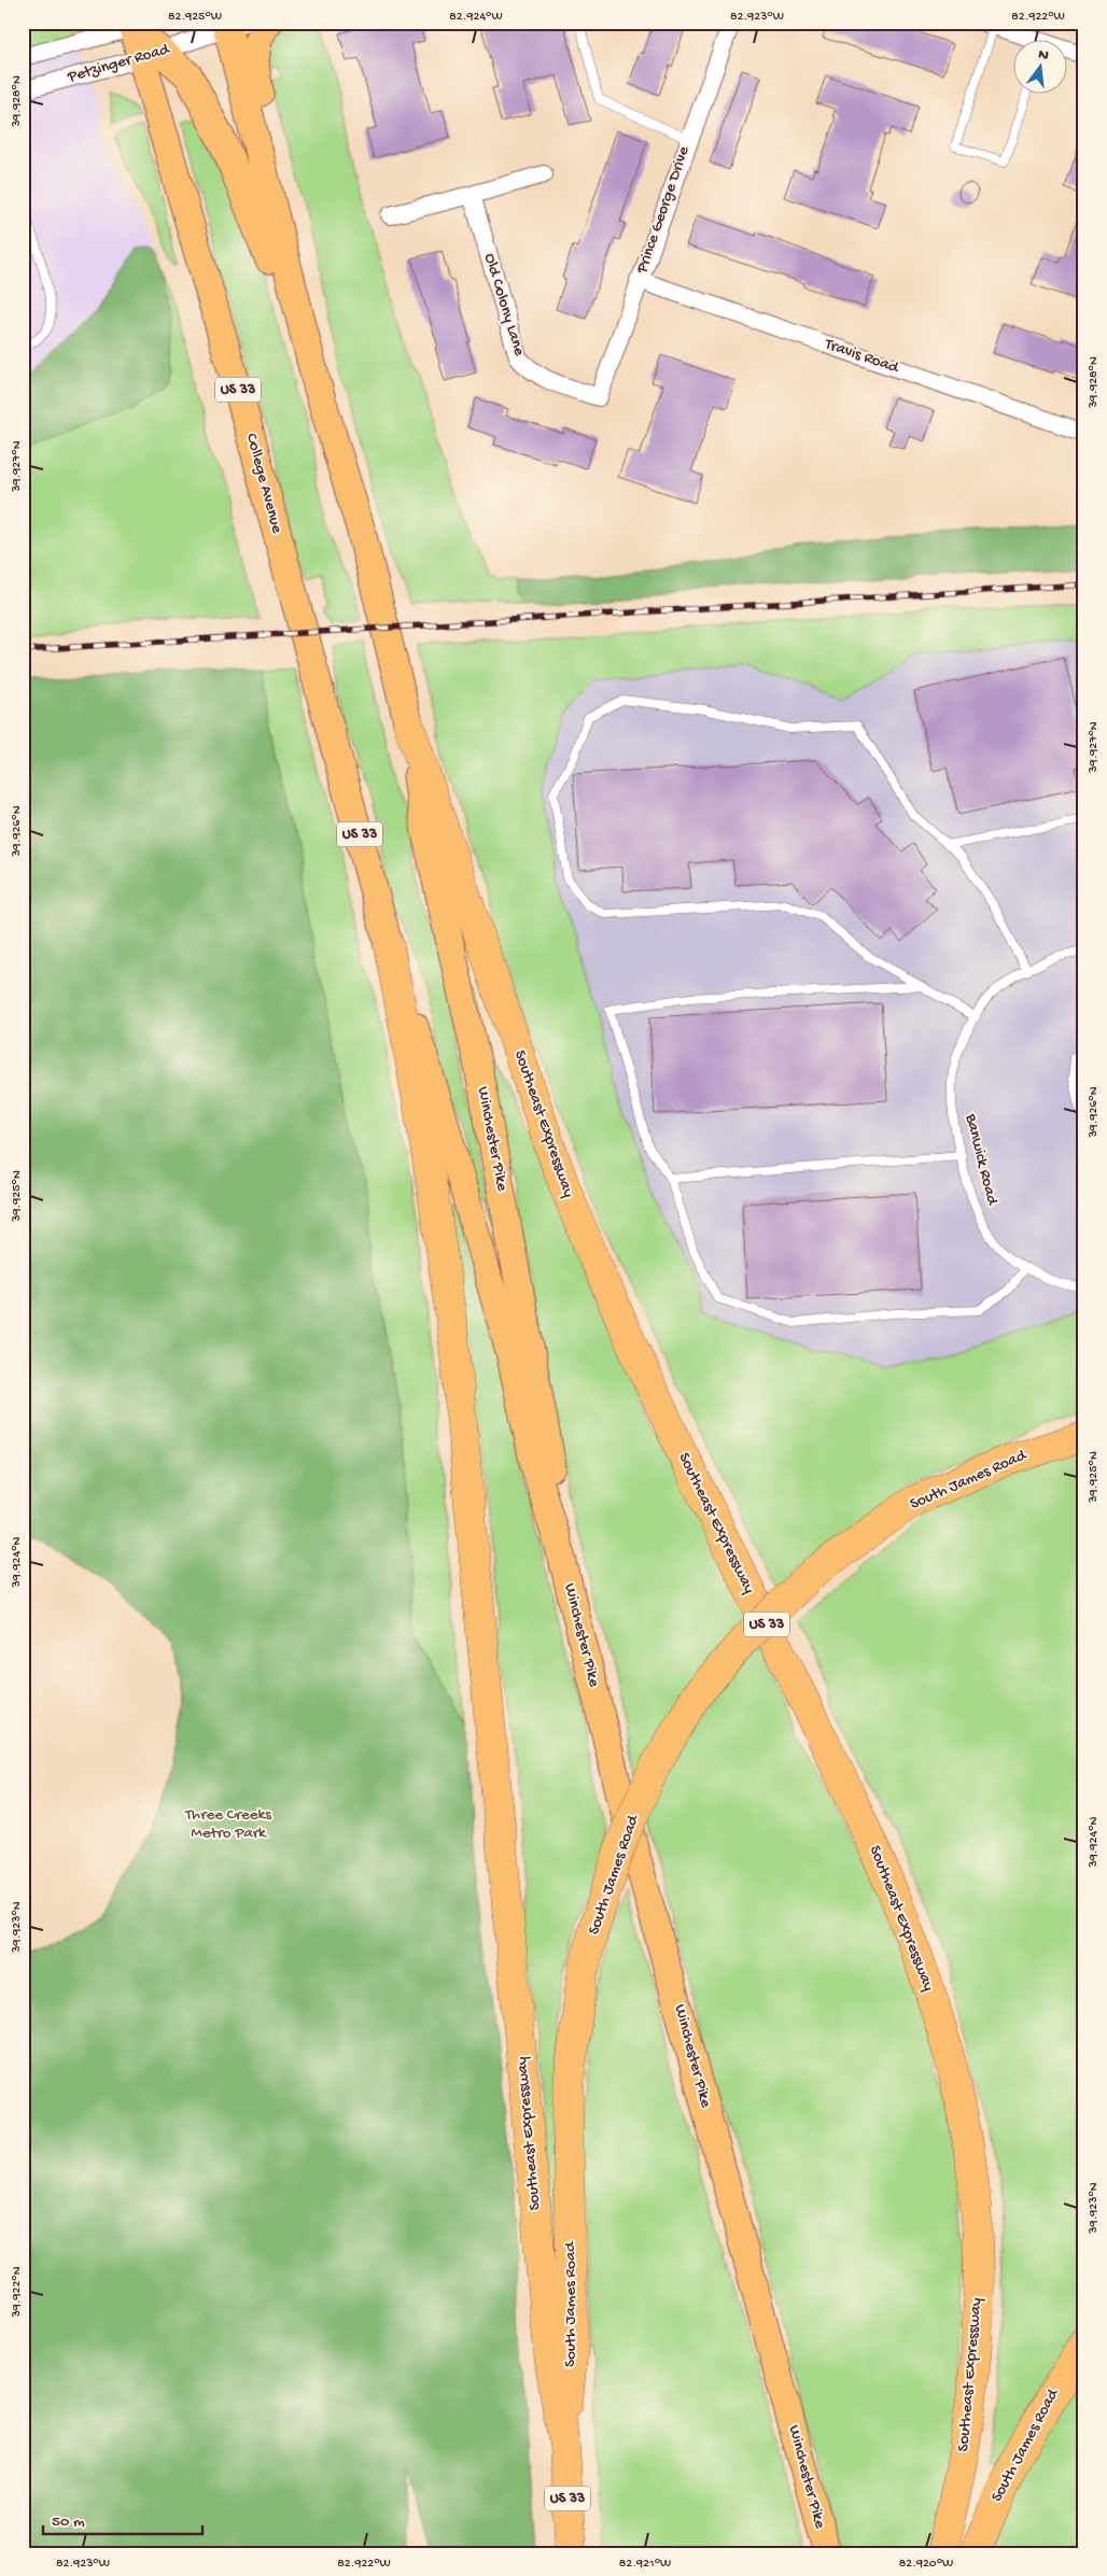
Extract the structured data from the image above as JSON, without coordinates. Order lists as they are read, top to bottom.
{
  "streets": {
    "highway": [
      "US 33",
      "College Avenue",
      "Southeast Expressway",
      "South James Road"
    ],
    "main road": ["Winchester Pike"],
    "street": [
      "Petzinger Road",
      "Prince George Drive",
      "Old Colony Lane",
      "Travis Road"
    ],
    "lane": ["Banwick Road"]
  },
  "crossings": [
    ["Petzinger Road", "US 33"],
    ["Petzinger Road", "College Avenue"],
    ["Prince George Drive", "Old Colony Lane"],
    ["Prince George Drive", "Travis Road"],
    ["US 33", "Southeast Expressway"],
    ["US 33", "Winchester Pike"],
    ["College Avenue", "Southeast Expressway"],
    ["College Avenue", "Winchester Pike"],
    ["Southeast Expressway", "Winchester Pike"],
    ["Southeast Expressway", "South James Road"]
  ],
  "parks": ["Three Creeks Metro Park"],
  "scale_bar": "50 m",
  "north": "top",
  "coordinates": [
    "82.925°W",
    "82.924°W",
    "82.923°W",
    "82.922°W",
    "39.928°N",
    "39.927°N",
    "39.926°N",
    "39.925°N",
    "39.924°N",
    "39.923°N",
    "39.922°N",
    "82.921°W",
    "82.920°W"
  ]
}
